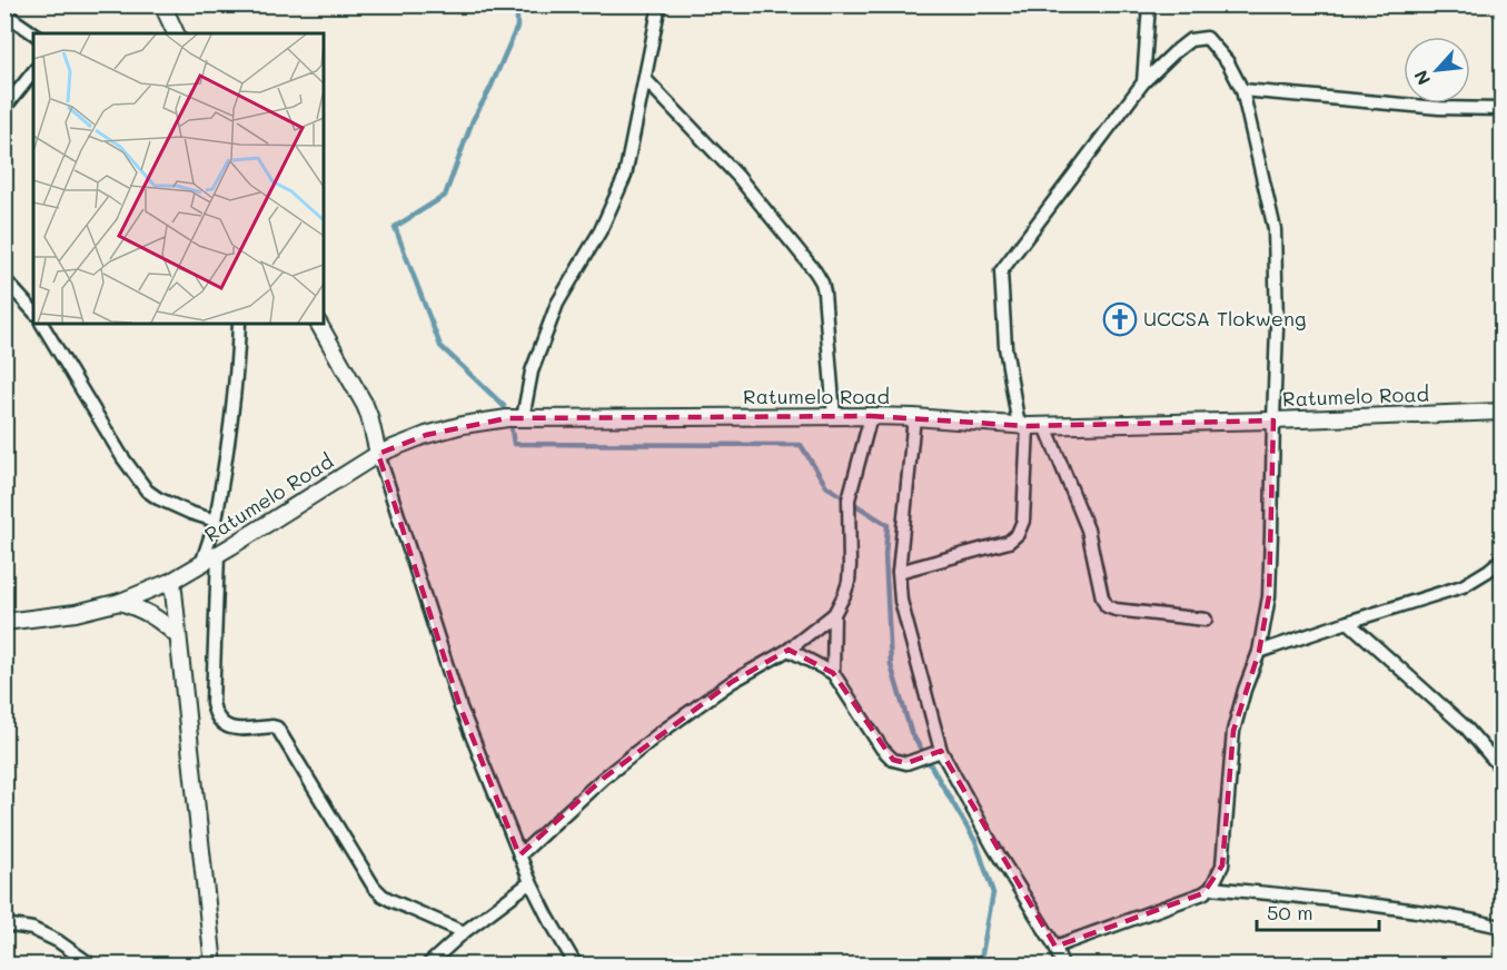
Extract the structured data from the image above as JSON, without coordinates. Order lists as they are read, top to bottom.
{
  "streets": {
    "street": ["Ratumelo Road"]
  },
  "places": {
    "church": ["UCCSA Tlokweng"]
  },
  "scale_bar": "50 m",
  "north": "bottom left"
}
